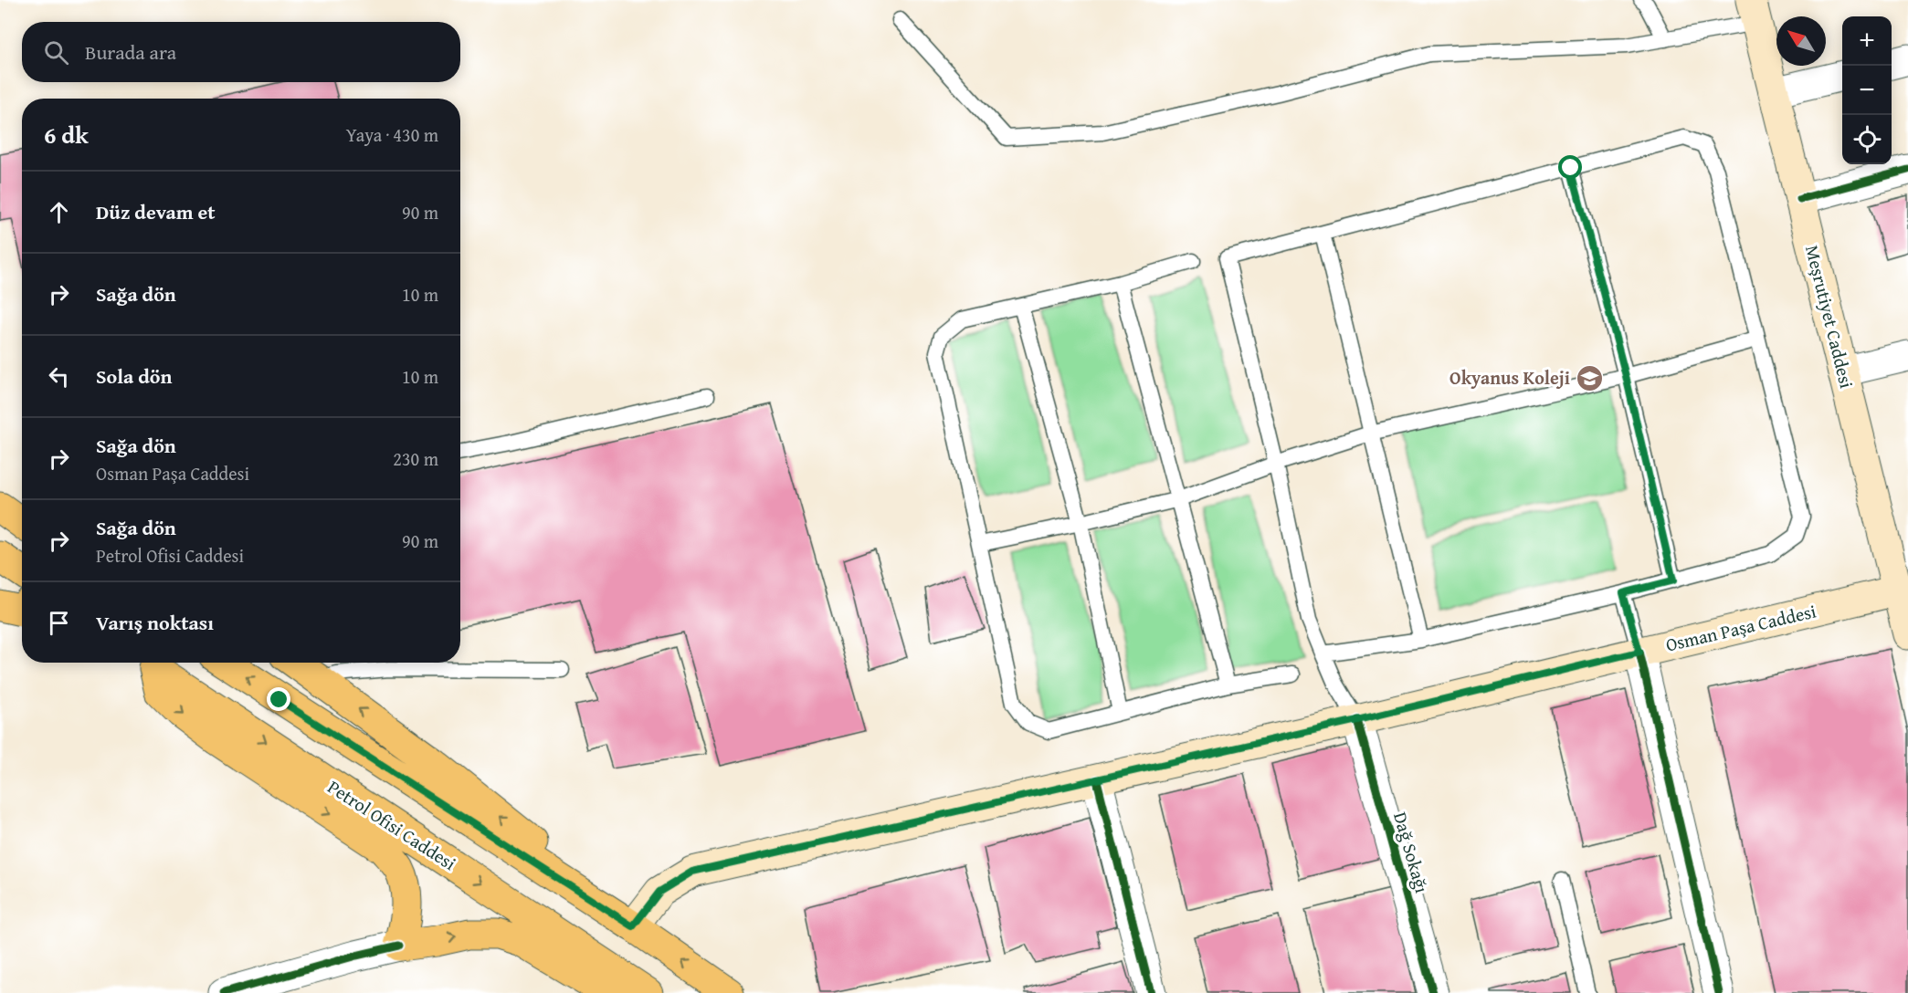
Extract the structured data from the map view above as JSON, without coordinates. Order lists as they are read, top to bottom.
{
  "streets": {
    "main road": ["Meşrutiyet Caddesi", "Osman Paşa Caddesi", "Petrol Ofisi Caddesi"],
    "street": ["Dağ Sokağı"]
  },
  "crossings": [
    ["Meşrutiyet Caddesi", "Osman Paşa Caddesi"],
    ["Osman Paşa Caddesi", "Dağ Sokağı"]
  ],
  "places": {
    "school or university": ["Okyanus Koleji"]
  },
  "north": "top left",
  "page": {
    "map_buttons": ["+", "−"],
    "search": "Burada ara",
    "heading": ["6 dk", "Yaya · 430 m"],
    "list": [
      ["Düz devam et", "90 m"],
      ["Sağa dön", "10 m"],
      ["Sola dön", "10 m"],
      ["Sağa dön", "Osman Paşa Caddesi", "230 m"],
      ["Sağa dön", "Petrol Ofisi Caddesi", "90 m"],
      "Varış noktası"
    ]
  }
}
